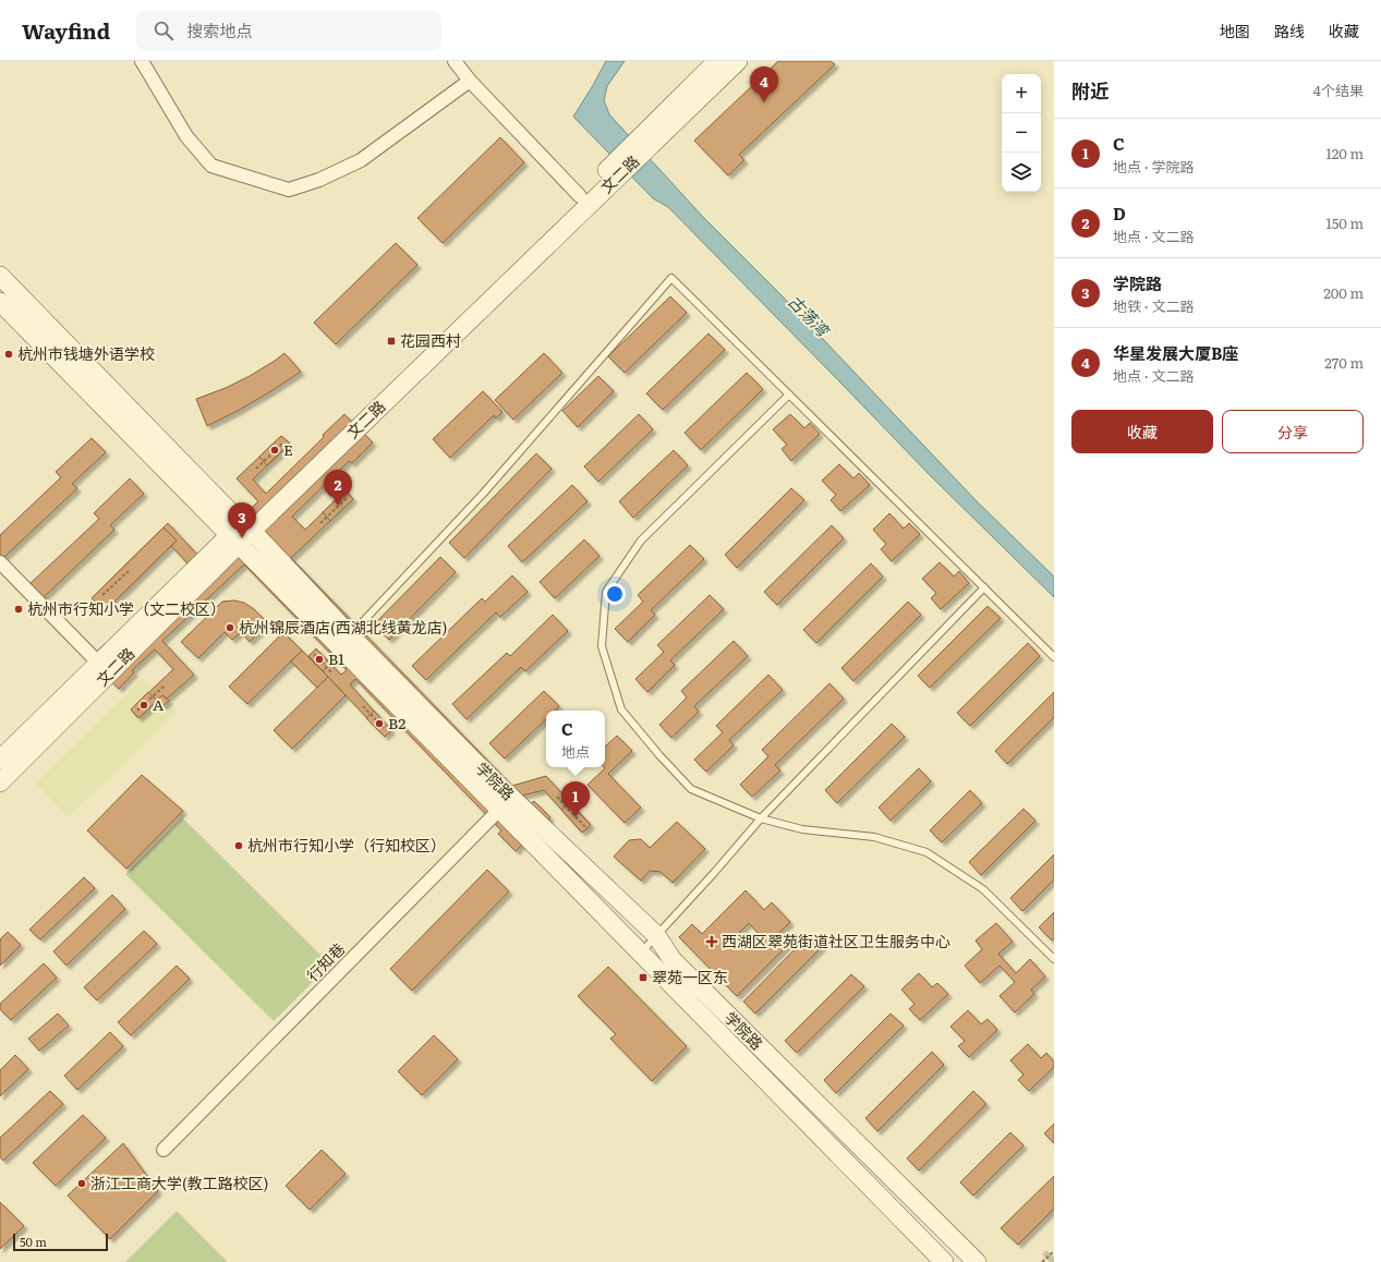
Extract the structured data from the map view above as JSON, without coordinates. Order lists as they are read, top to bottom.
{
  "streets": {
    "main road": ["文二路", "学院路"],
    "street": ["行知巷"]
  },
  "crossings": [
    ["文二路", "学院路"],
    ["学院路", "行知巷"]
  ],
  "water": ["古荡湾"],
  "places": {
    "transit": ["花园西村", "翠苑一区东"],
    "other": [
      "杭州市钱塘外语学校",
      "E",
      "杭州市行知小学（文二校区）",
      "杭州锦辰酒店(西湖北线黄龙店)",
      "B1",
      "A",
      "B2",
      "杭州市行知小学（行知校区）",
      "浙江工商大学(教工路校区)"
    ],
    "health": ["西湖区翠苑街道社区卫生服务中心"]
  },
  "scale_bar": "50 m",
  "page": {
    "header": "Wayfind",
    "search": "搜索地点",
    "nav": ["地图", "路线", "收藏"],
    "heading": ["附近", "4个结果"],
    "pins": [
      "4",
      "2",
      "3",
      "1"
    ],
    "map_buttons": ["+", "−"],
    "list": [
      {
        "mark": "1",
        "name": "C",
        "note": "地点 · 学院路",
        "value": "120 m"
      },
      {
        "mark": "2",
        "name": "D",
        "note": "地点 · 文二路",
        "value": "150 m"
      },
      {
        "mark": "3",
        "name": "学院路",
        "note": "地铁 · 文二路",
        "value": "200 m"
      },
      {
        "mark": "4",
        "name": "华星发展大厦B座",
        "note": "地点 · 文二路",
        "value": "270 m"
      }
    ],
    "buttons": ["收藏", "分享"],
    "popup": ["C", "地点"],
    "scale": "50 m"
  }
}
